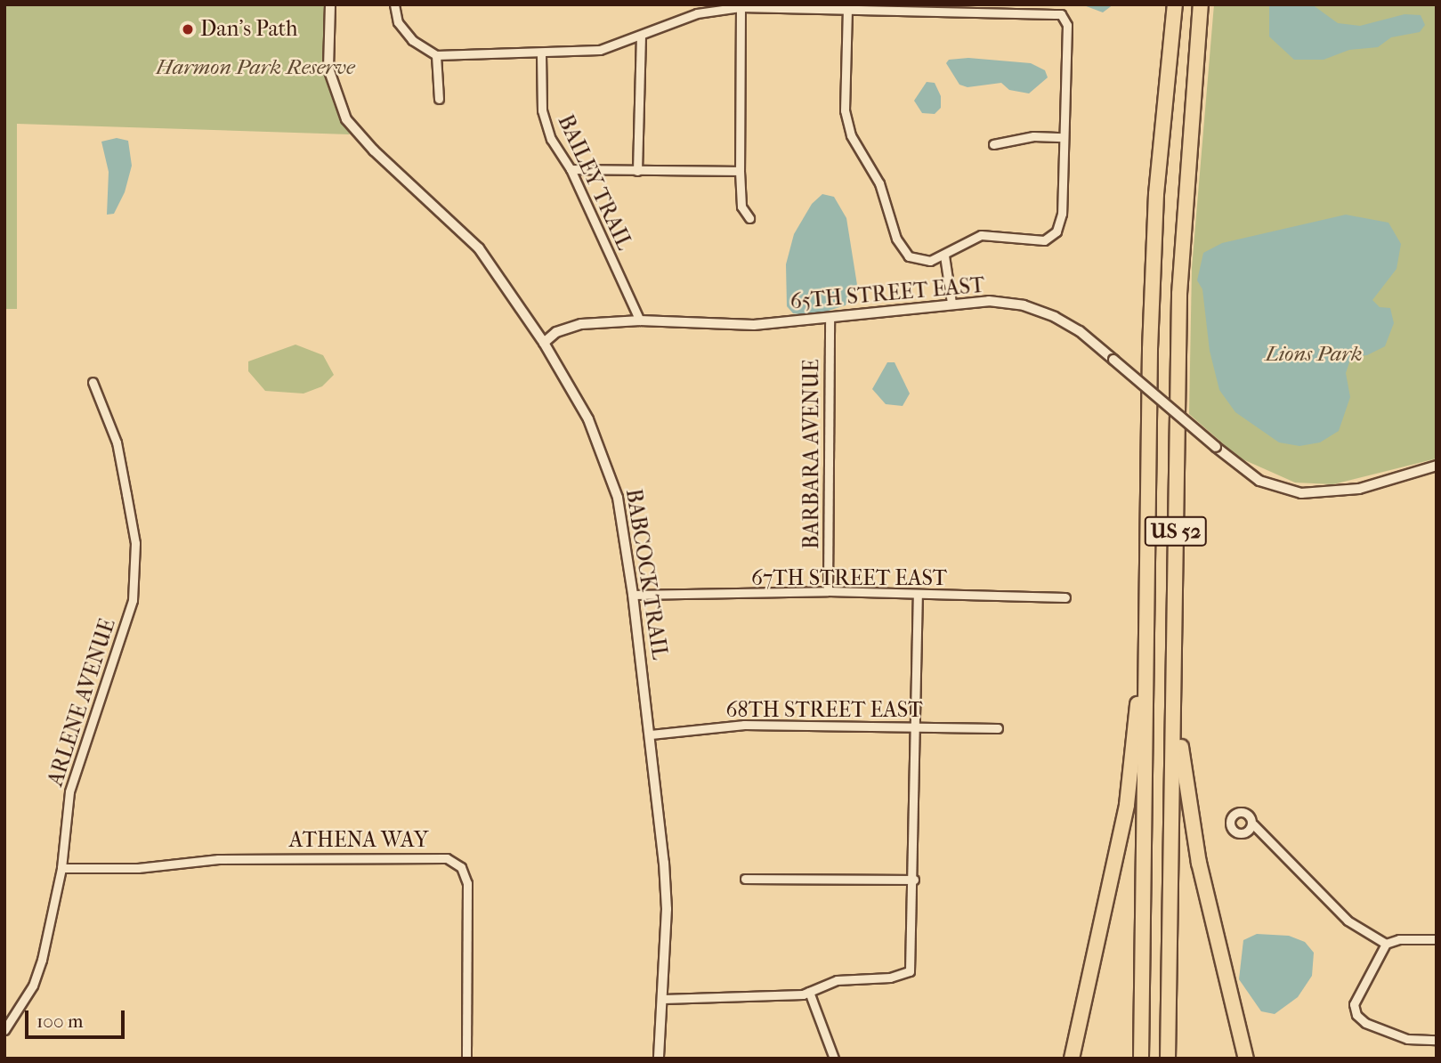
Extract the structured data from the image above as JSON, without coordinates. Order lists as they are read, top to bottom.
{
  "streets": {
    "highway": ["US 52"],
    "street": [
      "BAILEY TRAIL",
      "65TH STREET EAST",
      "BARBARA AVENUE",
      "BABCOCK TRAIL",
      "67TH STREET EAST",
      "ARLENE AVENUE",
      "68TH STREET EAST",
      "ATHENA WAY"
    ]
  },
  "crossings": [
    ["BAILEY TRAIL", "65TH STREET EAST"],
    ["65TH STREET EAST", "BARBARA AVENUE"],
    ["65TH STREET EAST", "BABCOCK TRAIL"],
    ["BARBARA AVENUE", "67TH STREET EAST"],
    ["BABCOCK TRAIL", "67TH STREET EAST"],
    ["BABCOCK TRAIL", "68TH STREET EAST"],
    ["ARLENE AVENUE", "ATHENA WAY"]
  ],
  "parks": ["Harmon Park Reserve", "Lions Park"],
  "places": ["Dan's Path"],
  "scale_bar": "100 m"
}
